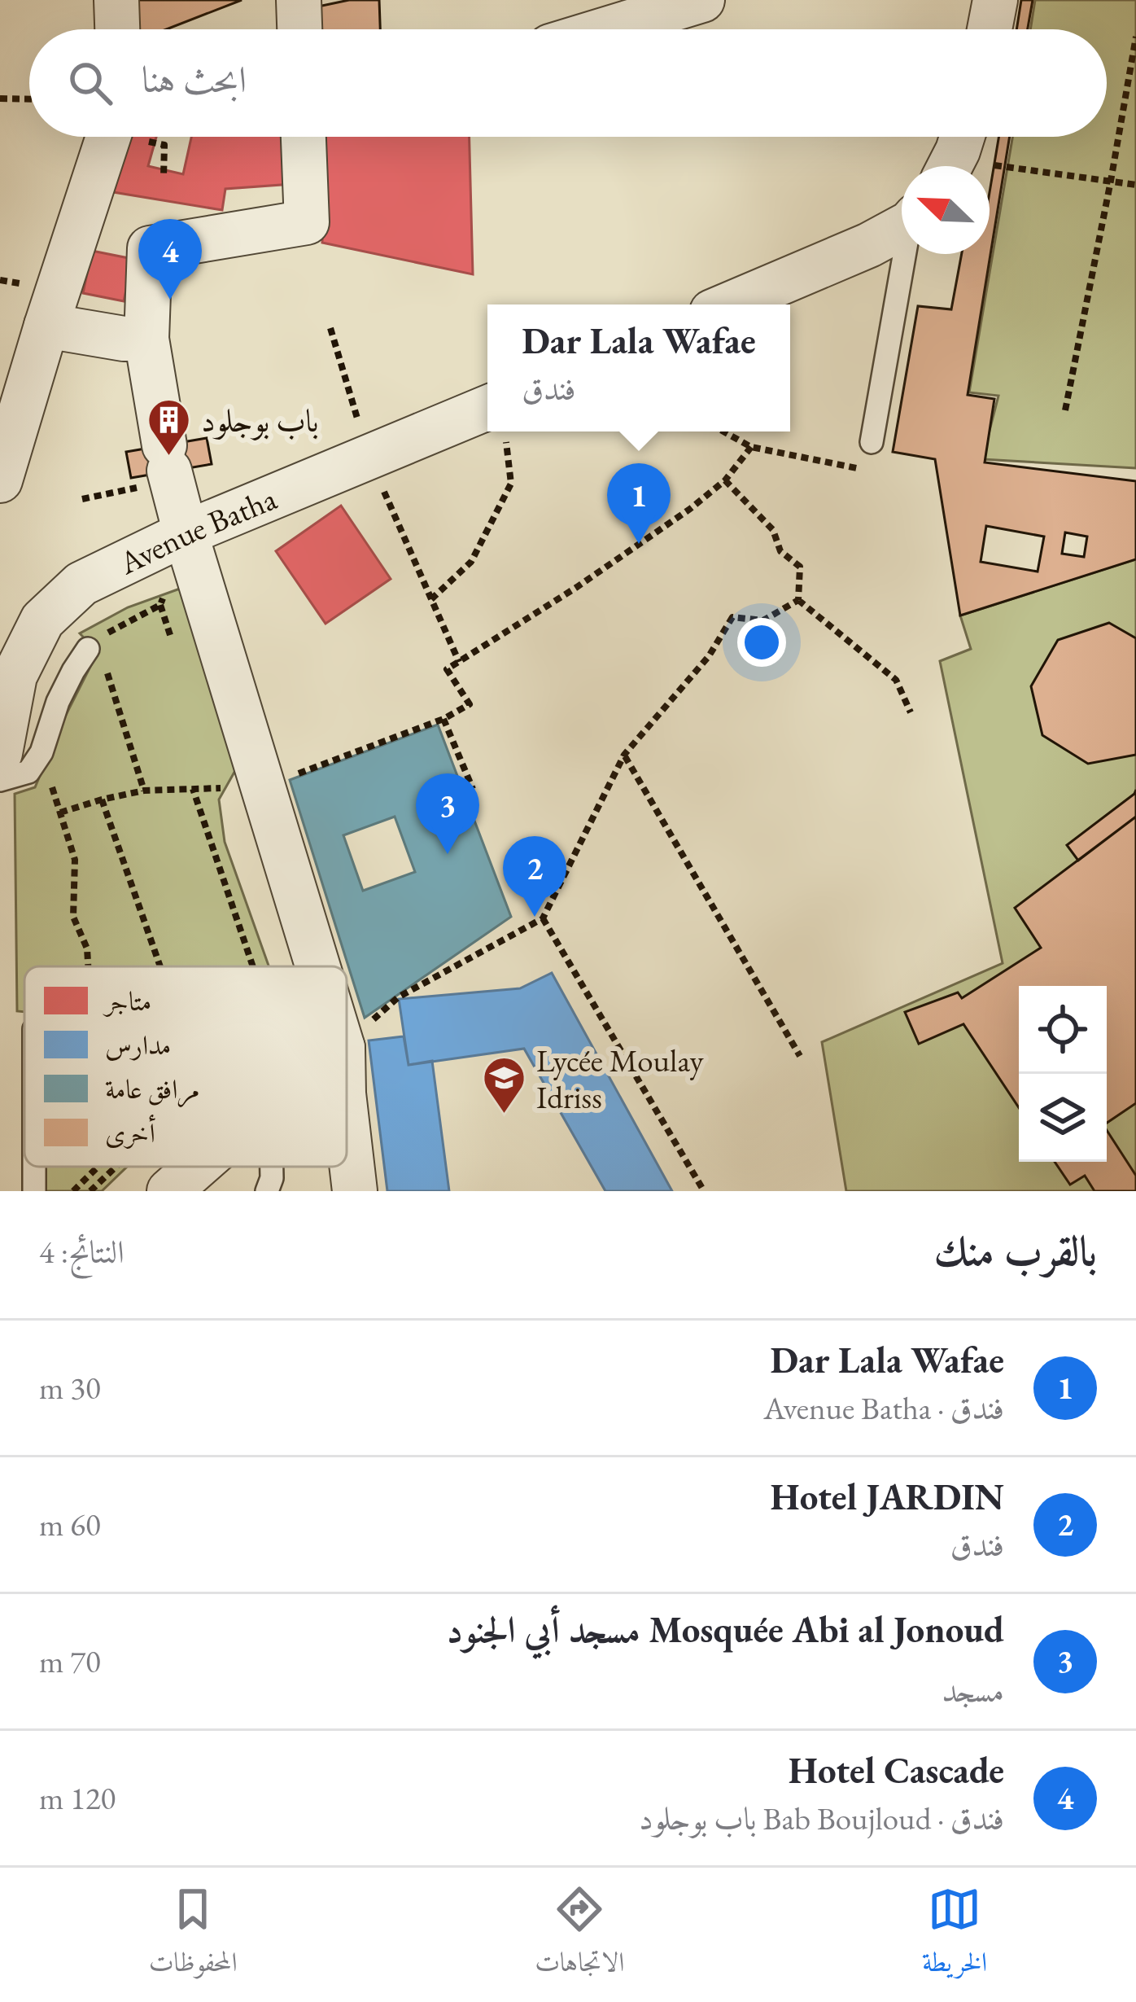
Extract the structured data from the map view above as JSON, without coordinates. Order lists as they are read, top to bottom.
{
  "streets": {
    "street": ["Avenue Batha"]
  },
  "places": {
    "building": ["باب بوجلود"],
    "school or university": ["Lycée Moulay Idriss"]
  },
  "legend": [
    "متاجر",
    "مدارس",
    "مرافق عامة",
    "أخرى"
  ],
  "north": "top left",
  "page": {
    "search": "ابحث هنا",
    "pins": [
      "4",
      "1",
      "3",
      "2"
    ],
    "popup": ["Dar Lala Wafae", "فندق"],
    "heading": ["بالقرب منك", "النتائج: 4"],
    "list": [
      {
        "mark": "1",
        "name": "Dar Lala Wafae",
        "note": "فندق · Avenue Batha",
        "value": "30 m"
      },
      {
        "mark": "2",
        "name": "Hotel JARDIN",
        "note": "فندق",
        "value": "60 m"
      },
      {
        "mark": "3",
        "name": "Mosquée Abi al Jonoud مسجد أبي الجنود",
        "note": "مسجد",
        "value": "70 m"
      },
      {
        "mark": "4",
        "name": "Hotel Cascade",
        "note": "فندق · Bab Boujloud باب بوجلود",
        "value": "120 m"
      }
    ],
    "nav": ["الخريطة", "الاتجاهات", "المحفوظات"]
  }
}
